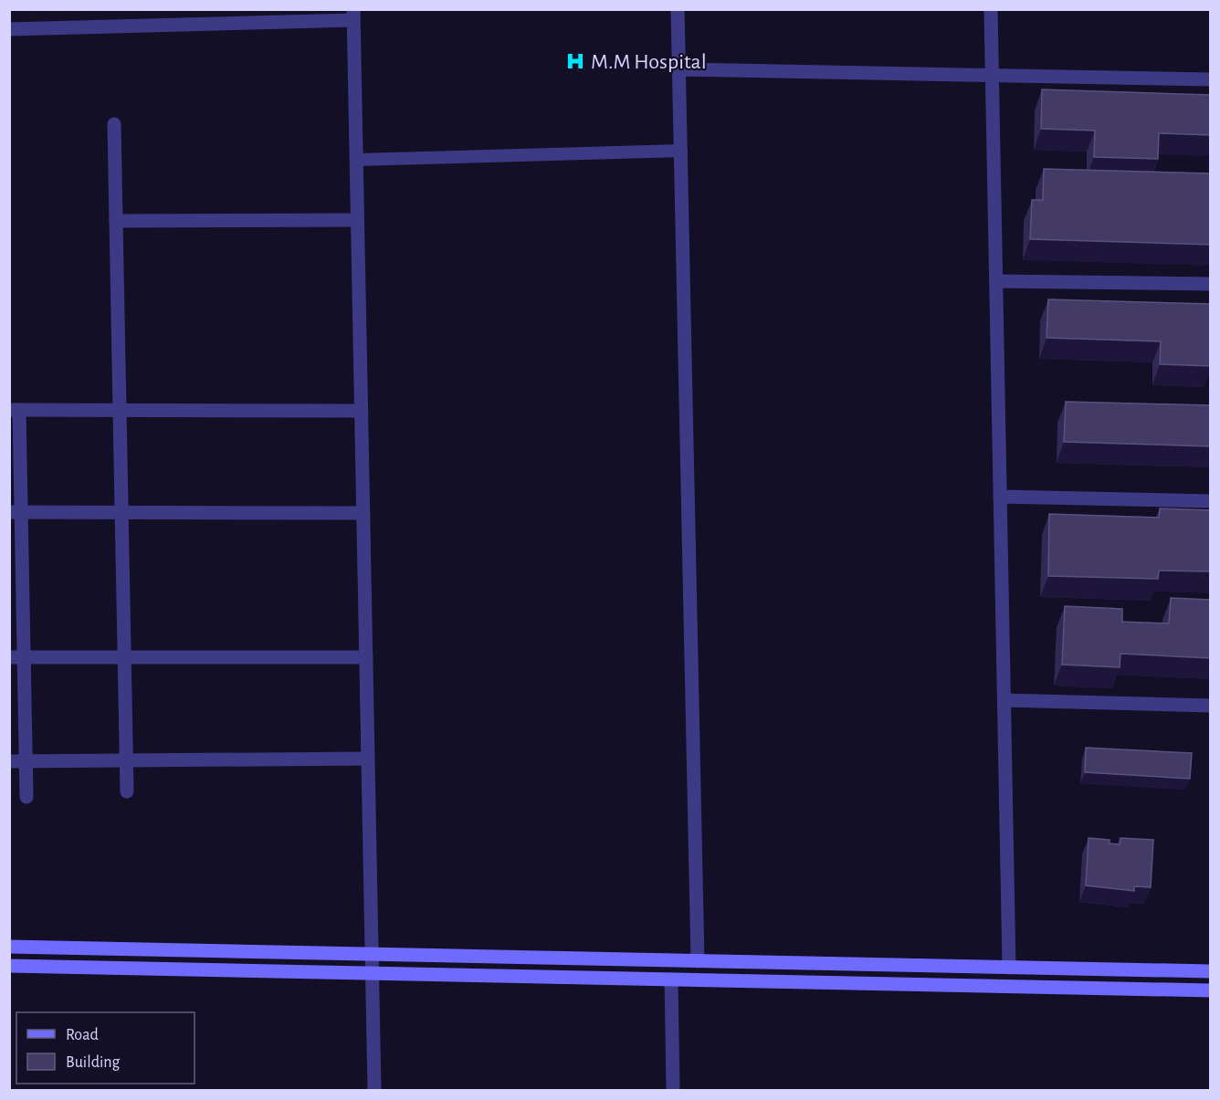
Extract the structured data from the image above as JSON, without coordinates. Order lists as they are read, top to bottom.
{
  "places": {
    "hospital": ["M.M Hospital"]
  },
  "legend": ["Road", "Building"]
}
